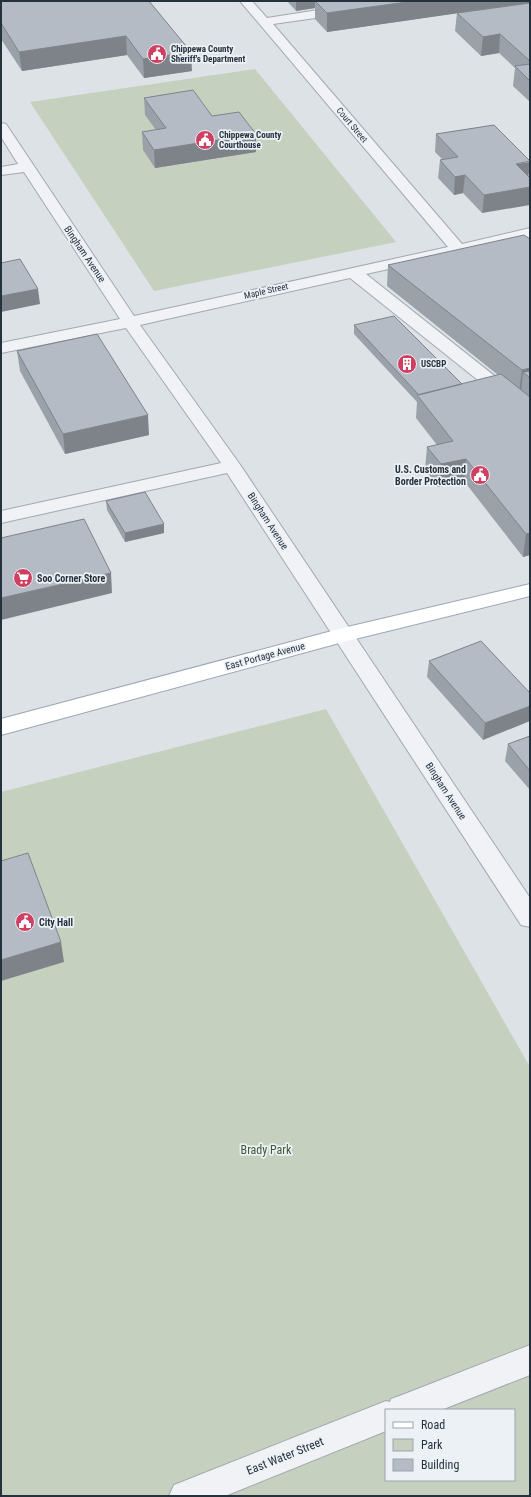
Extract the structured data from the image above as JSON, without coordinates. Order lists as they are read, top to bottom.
{
  "streets": {
    "main road": ["East Portage Avenue"],
    "street": [
      "Court Street",
      "Bingham Avenue",
      "Maple Street",
      "East Water Street"
    ]
  },
  "crossings": [
    ["Court Street", "Maple Street"],
    ["Bingham Avenue", "Maple Street"],
    ["Bingham Avenue", "East Portage Avenue"]
  ],
  "parks": ["Brady Park"],
  "places": {
    "public building": [
      "Chippewa County Sheriff's Department",
      "Chippewa County Courthouse",
      "U.S. Customs and Border Protection",
      "City Hall"
    ],
    "building": ["USCBP"],
    "supermarket": ["Soo Corner Store"]
  },
  "legend": ["Road", "Park", "Building"]
}
